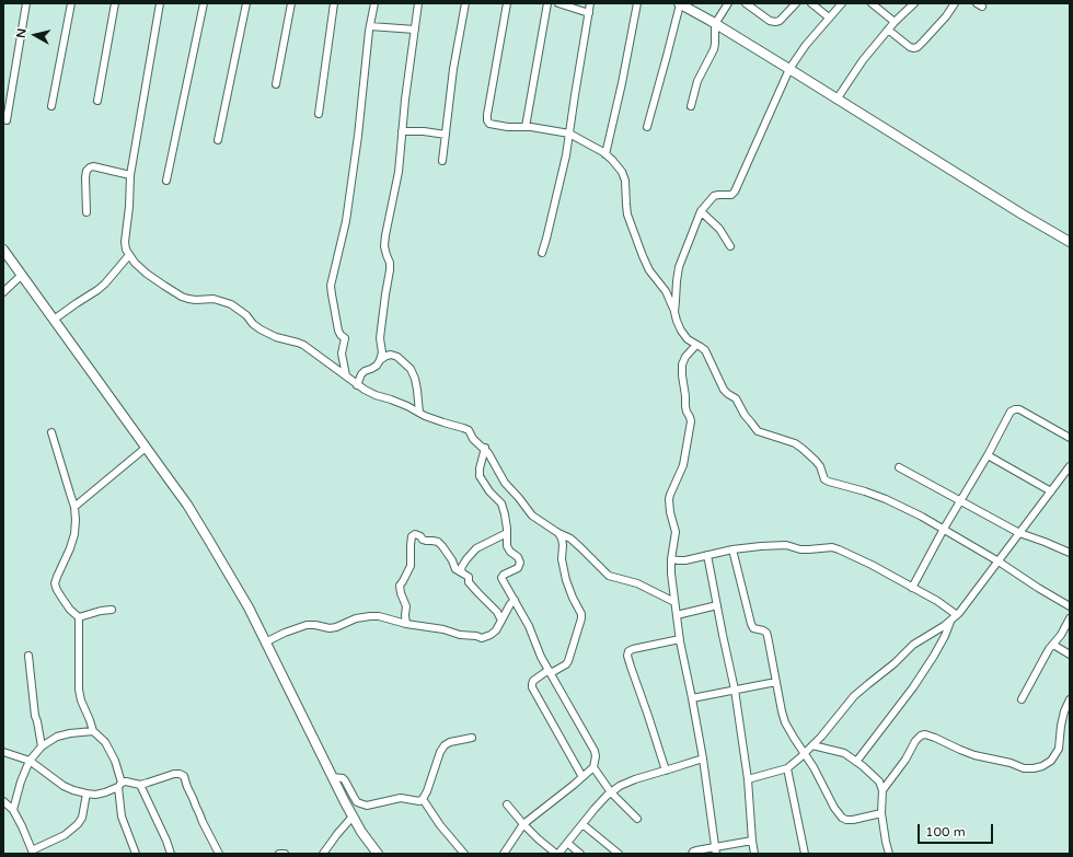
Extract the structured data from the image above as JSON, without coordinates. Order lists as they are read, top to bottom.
{
  "scale_bar": "100 m",
  "north": "left"
}
